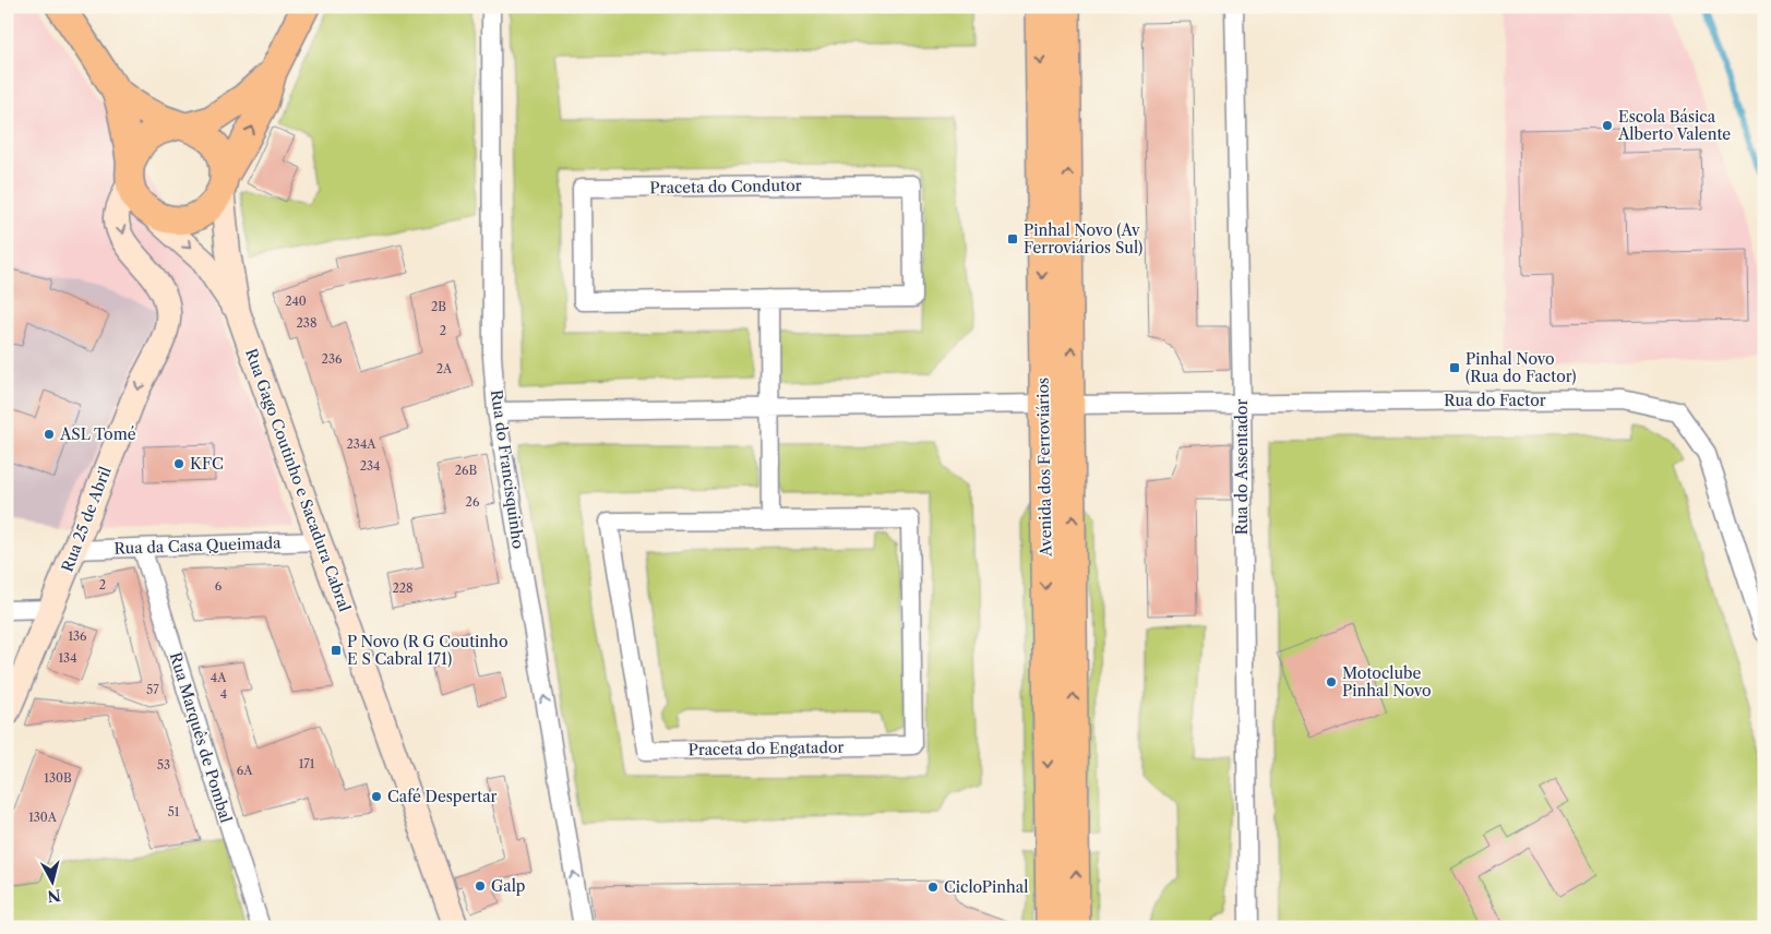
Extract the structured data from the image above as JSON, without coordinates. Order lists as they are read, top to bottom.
{
  "streets": {
    "main road": ["Avenida dos Ferroviários"],
    "street": [
      "Praceta do Condutor",
      "Rua do Factor",
      "Rua do Assentador",
      "Rua do Francisquinho",
      "Rua Gago Coutinho e Sacadura Cabral",
      "Rua 25 de Abril",
      "Rua da Casa Queimada",
      "Rua Marquês de Pombal",
      "Praceta do Engatador"
    ]
  },
  "crossings": [
    ["Rua do Factor", "Avenida dos Ferroviários"],
    ["Rua do Factor", "Rua do Assentador"],
    ["Rua Gago Coutinho e Sacadura Cabral", "Rua 25 de Abril"],
    ["Rua Gago Coutinho e Sacadura Cabral", "Rua da Casa Queimada"],
    ["Rua 25 de Abril", "Rua da Casa Queimada"],
    ["Rua da Casa Queimada", "Rua Marquês de Pombal"]
  ],
  "one_way": ["Rua do Francisquinho", "Rua 25 de Abril"],
  "places": {
    "other": [
      "Escola Básica Alberto Valente",
      "ASL Tomé",
      "KFC",
      "Motoclube Pinhal Novo",
      "Café Despertar",
      "Galp",
      "CicloPinhal"
    ],
    "transit": ["Pinhal Novo (Av Ferroviários Sul)", "Pinhal Novo (Rua do Factor)", "P Novo (R G Coutinho E S Cabral 171)"]
  },
  "house_numbers": [
    "240",
    "2B",
    "238",
    "2",
    "236",
    "2A",
    "234A",
    "234",
    "26B",
    "26",
    "2",
    "6",
    "228",
    "136",
    "134",
    "4A",
    "57",
    "4",
    "171",
    "53",
    "6A",
    "130B",
    "51",
    "130A"
  ],
  "north": "bottom"
}
